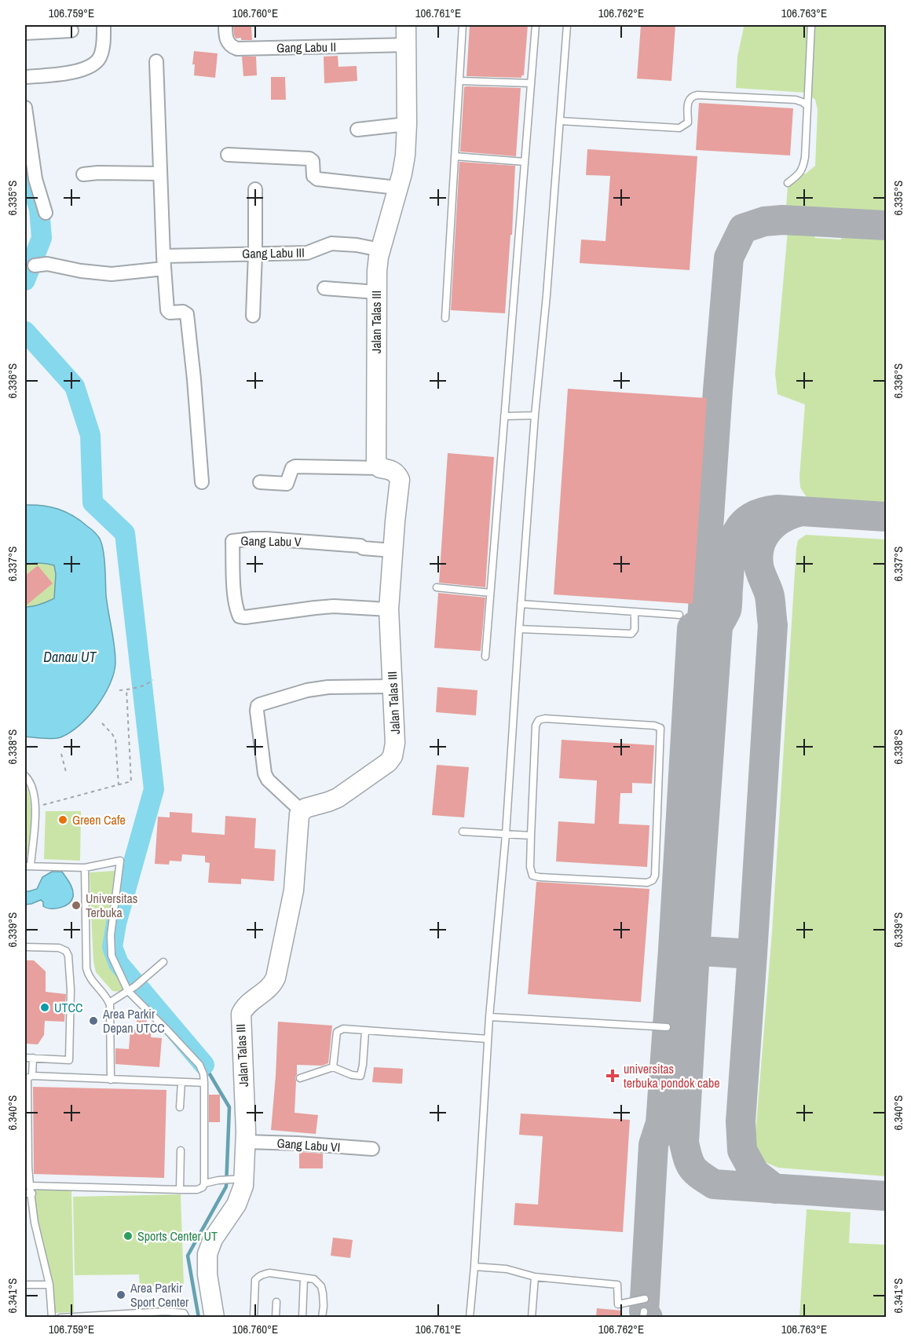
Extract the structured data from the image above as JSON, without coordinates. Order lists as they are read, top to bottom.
{
  "streets": {
    "street": [
      "Gang Labu II",
      "Gang Labu III",
      "Jalan Talas III",
      "Gang Labu V",
      "Gang Labu VI"
    ]
  },
  "crossings": [
    ["Gang Labu II", "Jalan Talas III"],
    ["Gang Labu III", "Jalan Talas III"],
    ["Jalan Talas III", "Gang Labu V"],
    ["Jalan Talas III", "Gang Labu VI"]
  ],
  "water": ["Danau UT"],
  "places": {
    "other": [
      "Green Cafe",
      "Universitas Terbuka",
      "UTCC",
      "Area Parkir Depan UTCC",
      "Sports Center UT",
      "Area Parkir Sport Center"
    ],
    "health": ["universitas terbuka pondok cabe"]
  },
  "coordinates": [
    "106.759°E",
    "106.760°E",
    "106.761°E",
    "106.762°E",
    "106.763°E",
    "6.335°S",
    "6.336°S",
    "6.337°S",
    "6.338°S",
    "6.339°S",
    "6.340°S",
    "6.341°S"
  ]
}
